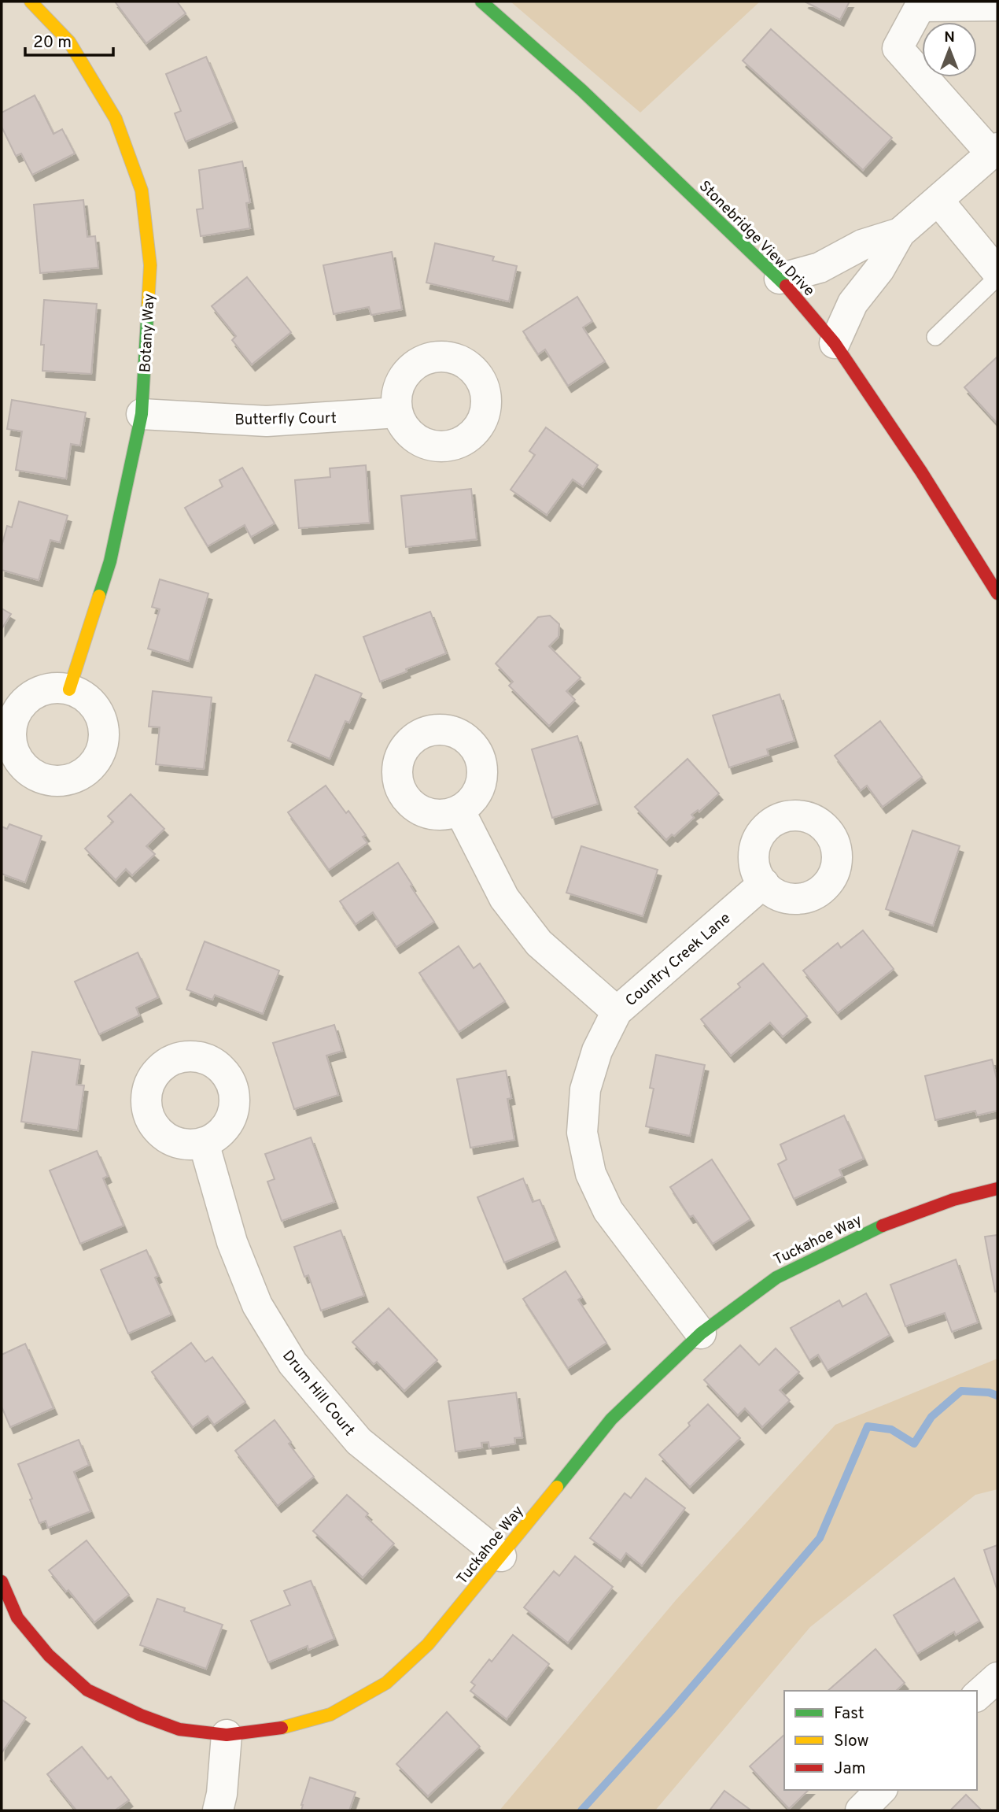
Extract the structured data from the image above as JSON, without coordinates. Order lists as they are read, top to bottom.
{
  "streets": {
    "street": [
      "Stonebridge View Drive",
      "Botany Way",
      "Butterfly Court",
      "Country Creek Lane",
      "Tuckahoe Way",
      "Drum Hill Court"
    ]
  },
  "crossings": [
    ["Botany Way", "Butterfly Court"],
    ["Country Creek Lane", "Tuckahoe Way"],
    ["Tuckahoe Way", "Drum Hill Court"]
  ],
  "legend": ["Fast", "Slow", "Jam"],
  "scale_bar": "20 m",
  "north": "top"
}
